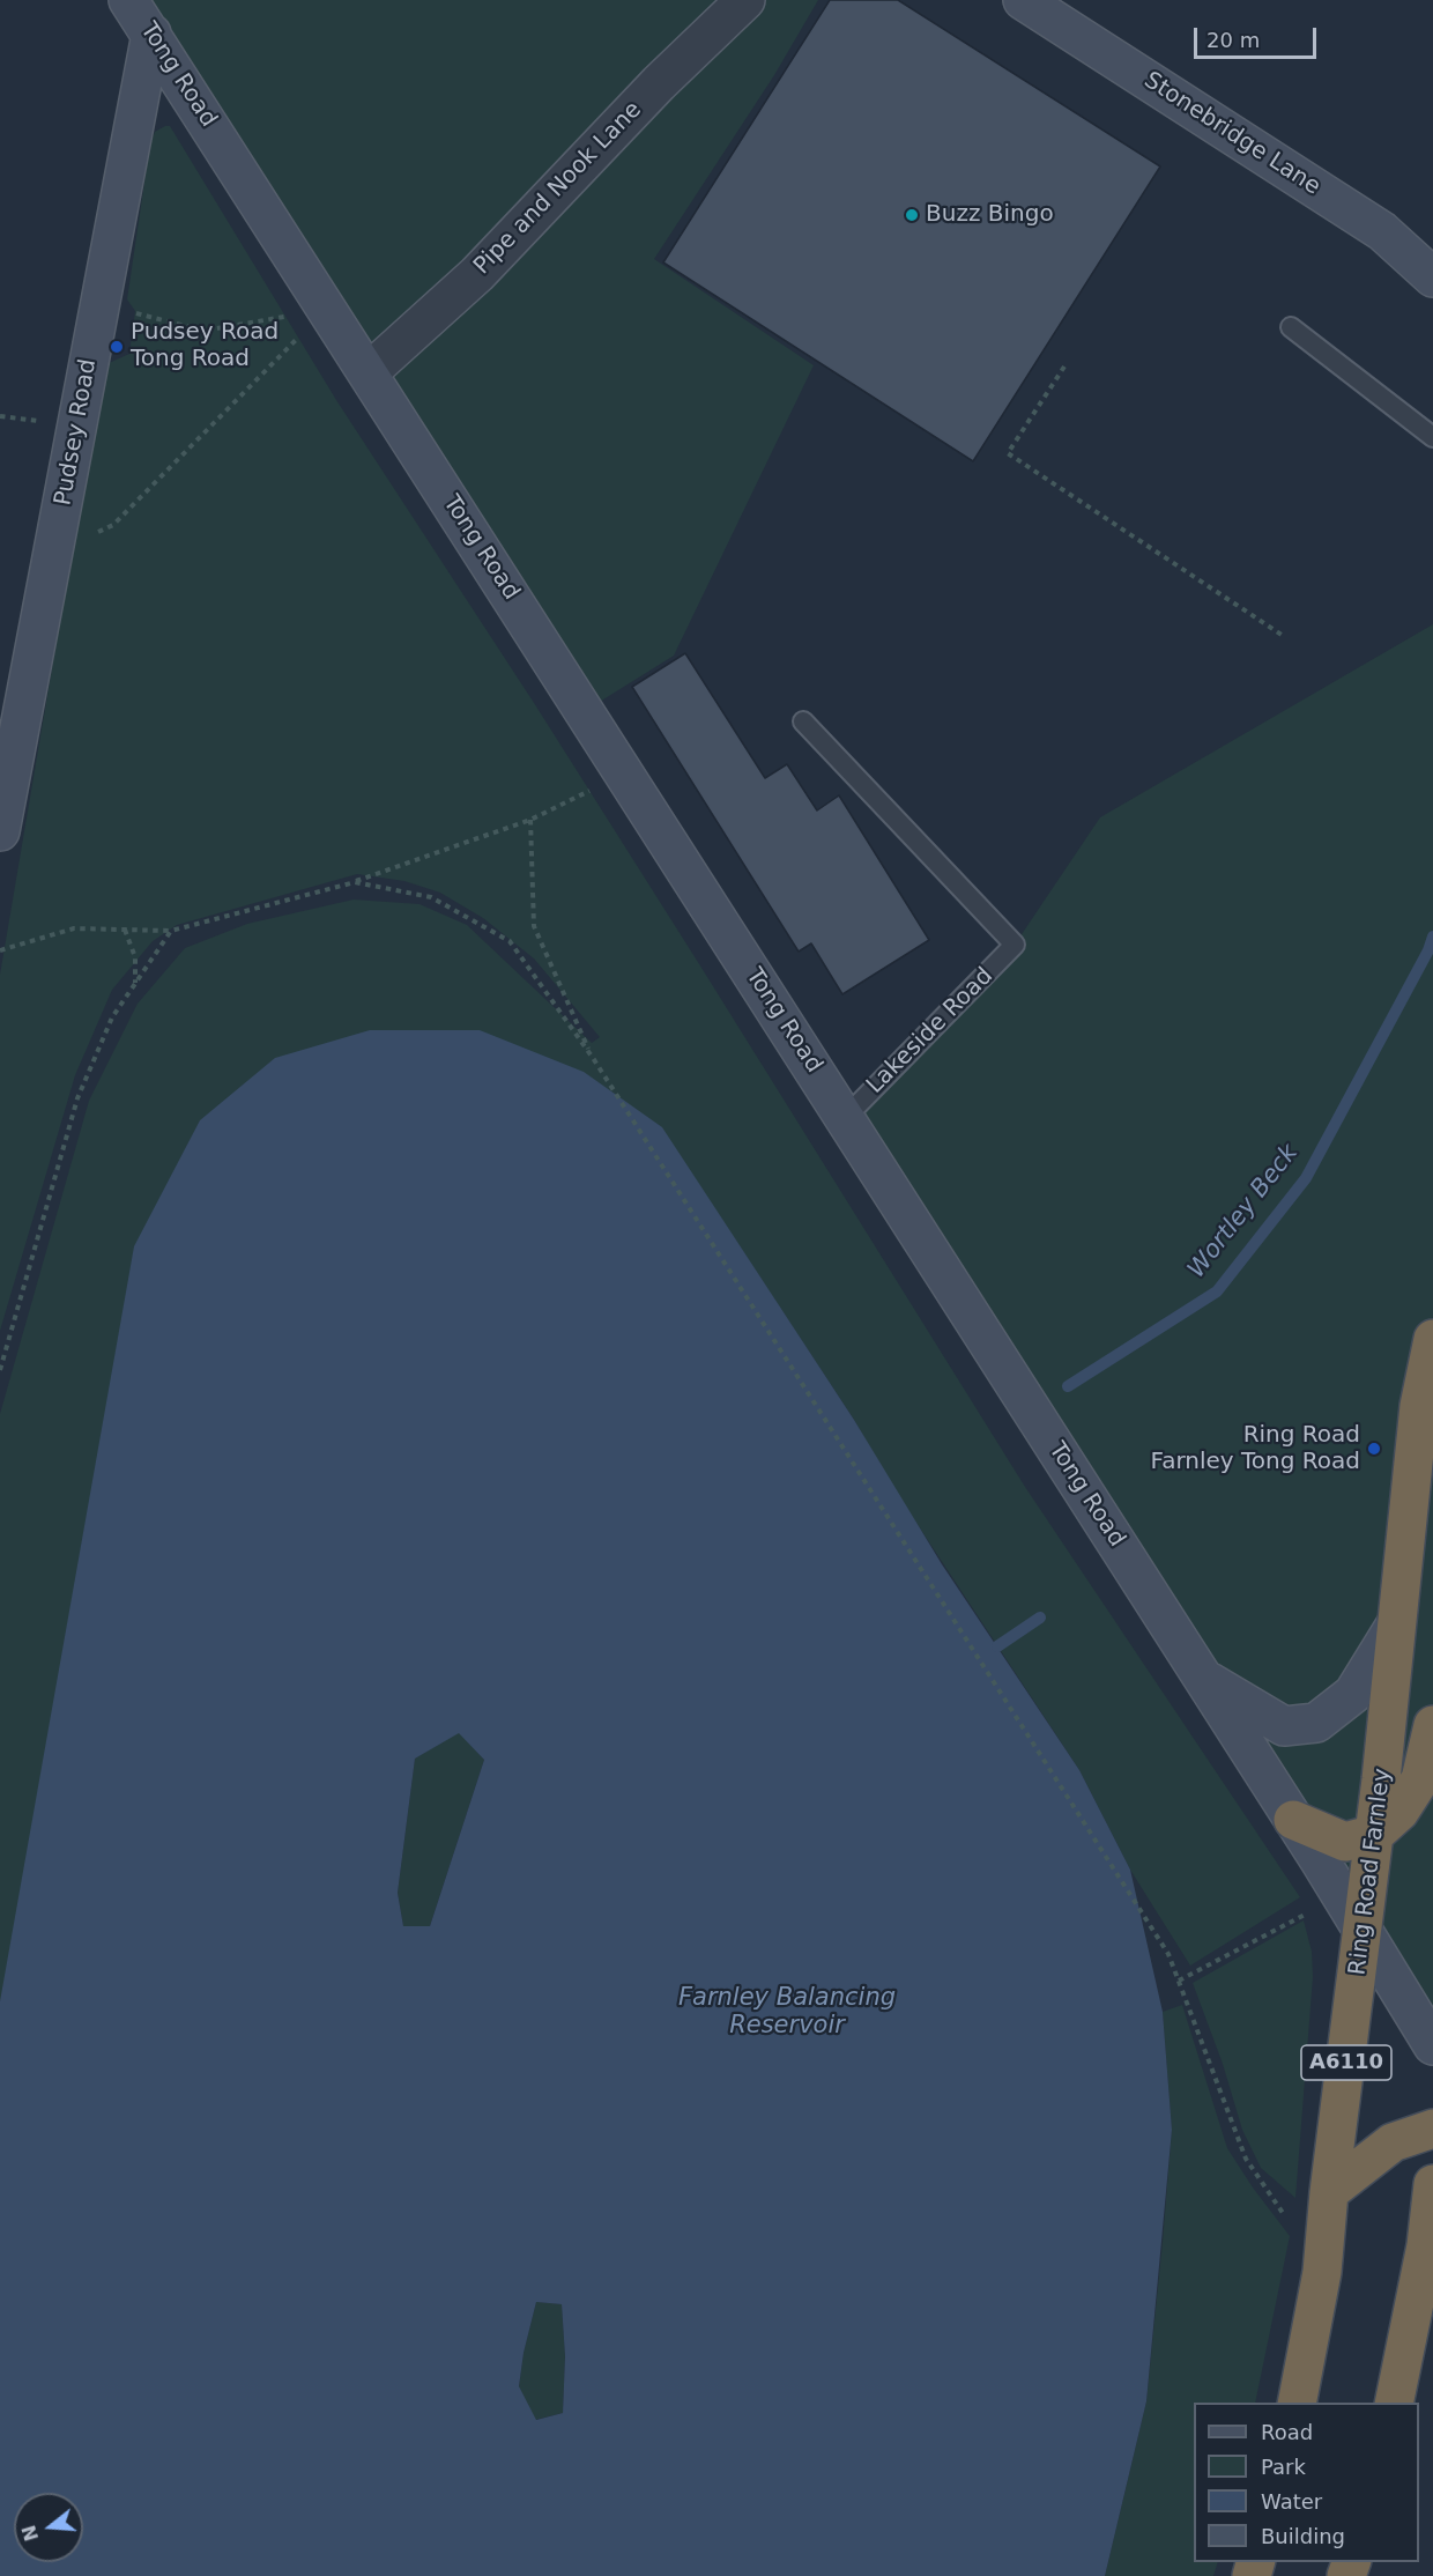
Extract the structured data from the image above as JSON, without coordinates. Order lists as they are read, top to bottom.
{
  "streets": {
    "highway": ["Ring Road Farnley", "A6110"],
    "street": [
      "Tong Road",
      "Stonebridge Lane",
      "Pipe and Nook Lane",
      "Pudsey Road"
    ],
    "lane": ["Lakeside Road"]
  },
  "crossings": [
    ["Tong Road", "Pipe and Nook Lane"],
    ["Tong Road", "Pudsey Road"],
    ["Tong Road", "Lakeside Road"],
    ["Tong Road", "Ring Road Farnley"]
  ],
  "water": ["Wortley Beck", "Farnley Balancing Reservoir"],
  "places": ["Buzz Bingo", "Pudsey Road Tong Road", "Ring Road Farnley Tong Road"],
  "legend": [
    "Road",
    "Park",
    "Water",
    "Building"
  ],
  "scale_bar": "20 m",
  "north": "left"
}
